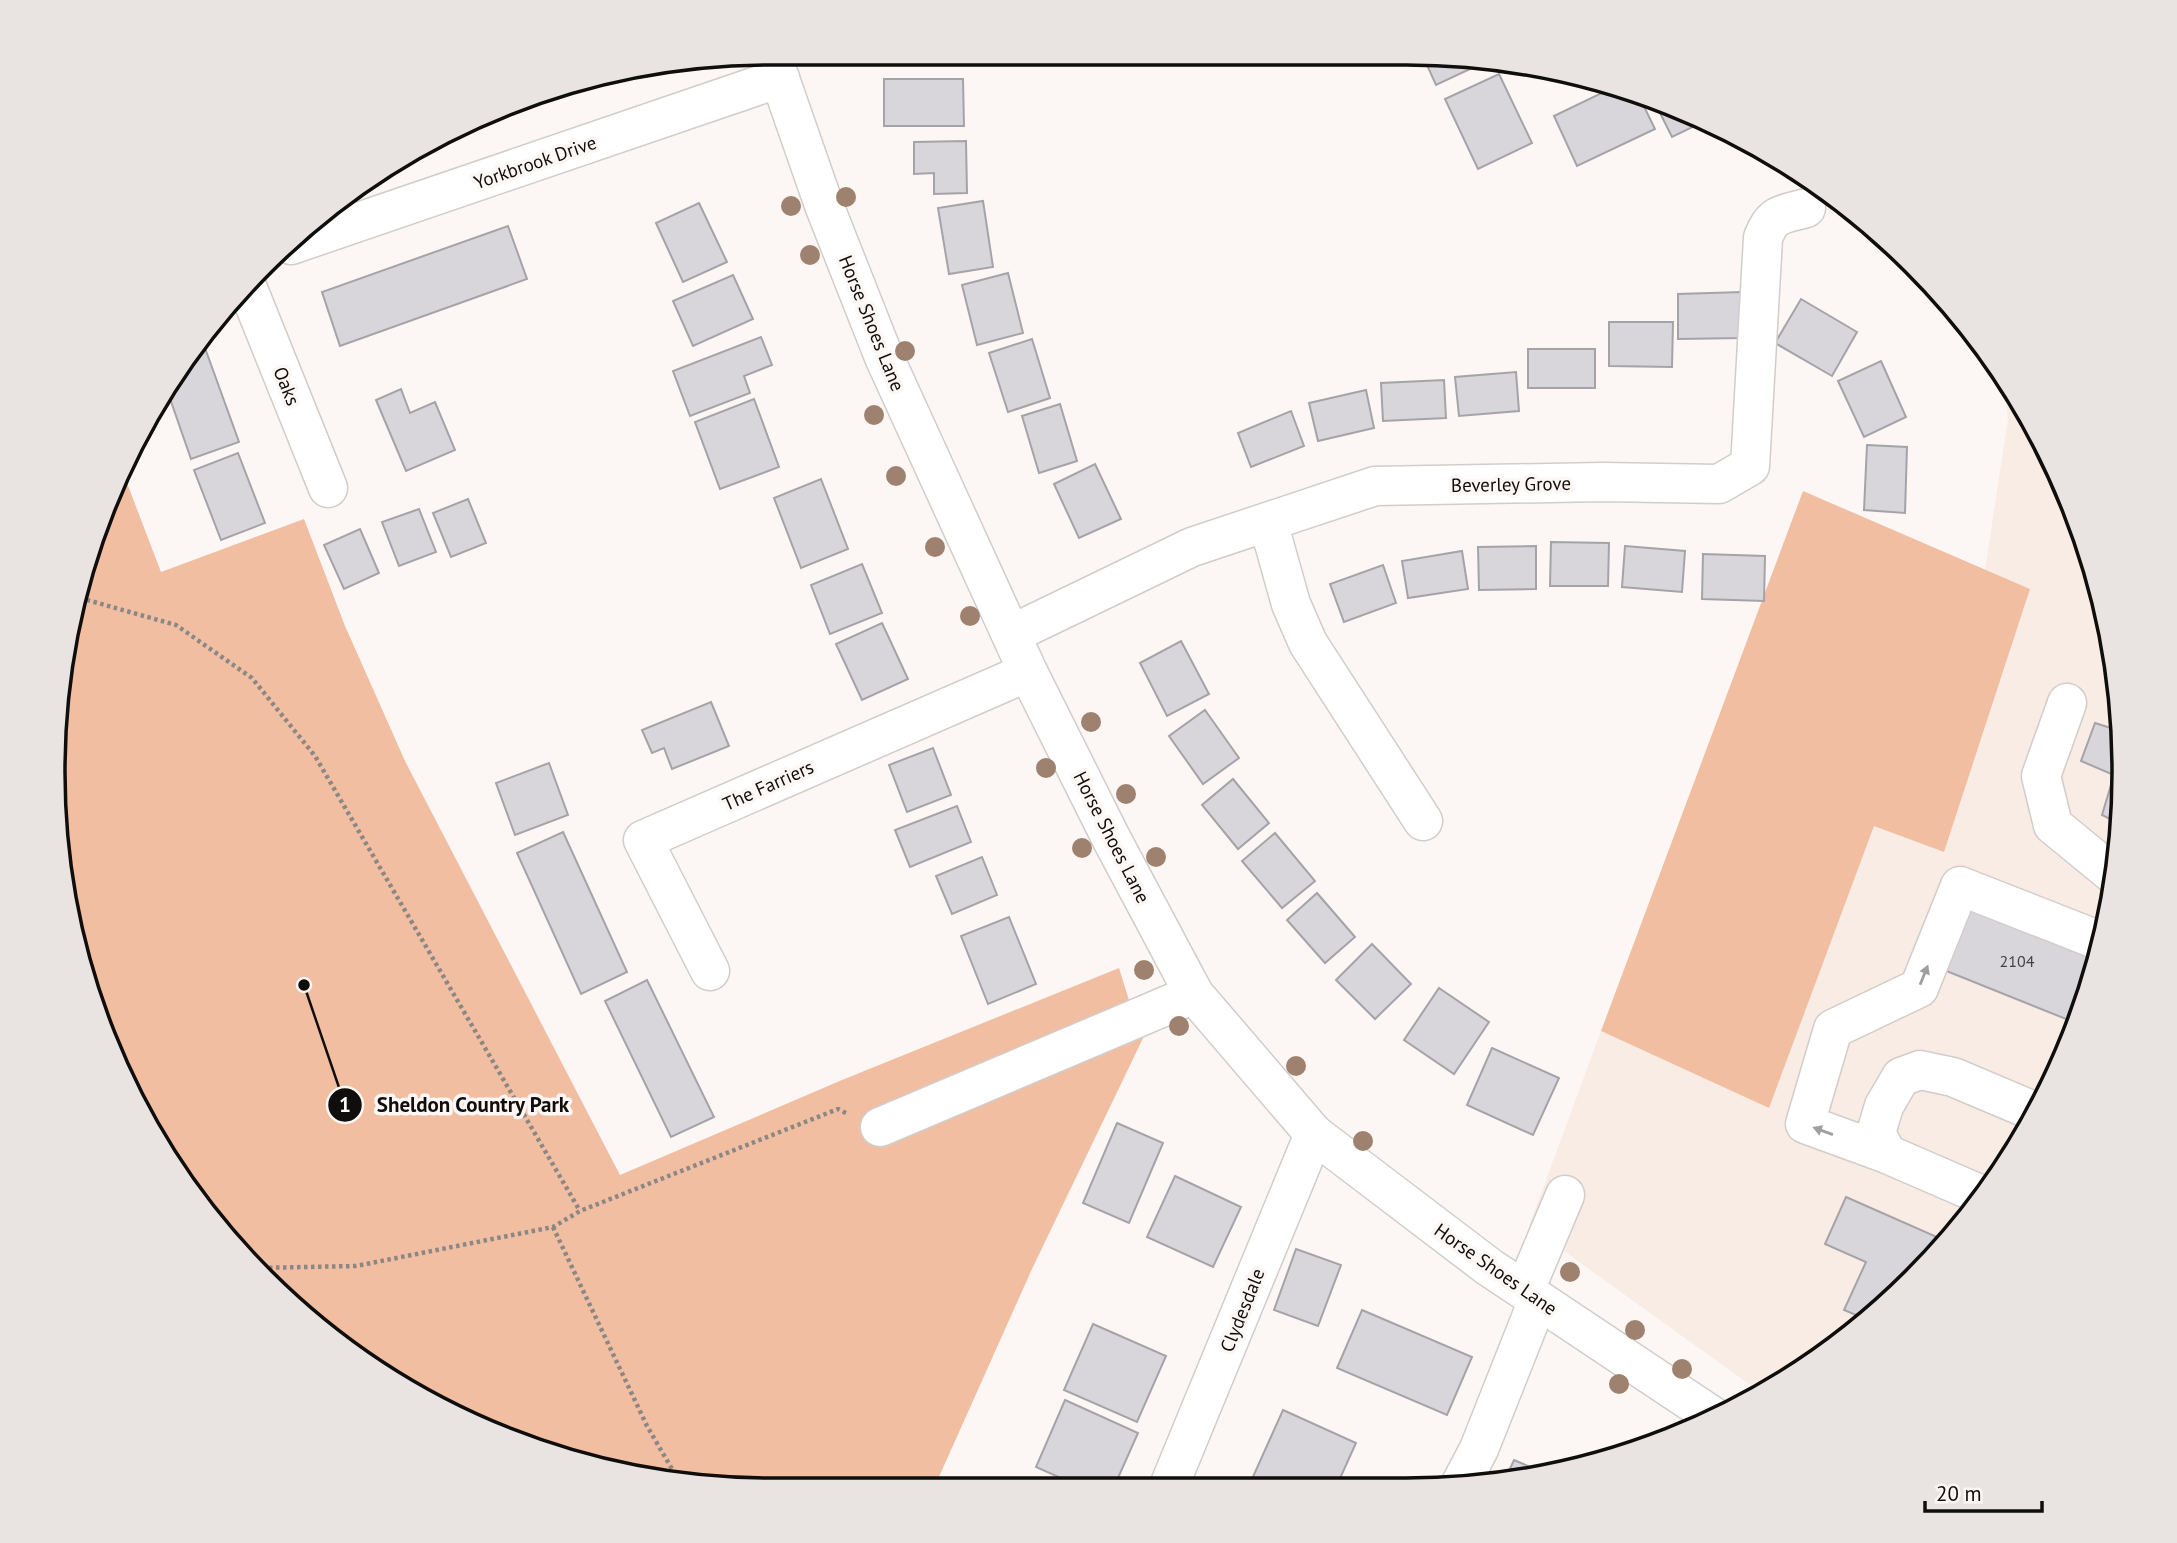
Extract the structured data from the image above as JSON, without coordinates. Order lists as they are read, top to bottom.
{
  "streets": {
    "street": [
      "Yorkbrook Drive",
      "Horse Shoes Lane",
      "Oaks",
      "Beverley Grove",
      "The Farriers",
      "Clydesdale"
    ]
  },
  "crossings": [
    ["Yorkbrook Drive", "Horse Shoes Lane"],
    ["Horse Shoes Lane", "Beverley Grove"],
    ["Horse Shoes Lane", "The Farriers"],
    ["Horse Shoes Lane", "Clydesdale"]
  ],
  "places": ["Sheldon Country Park"],
  "house_numbers": ["2104"],
  "scale_bar": "20 m"
}
